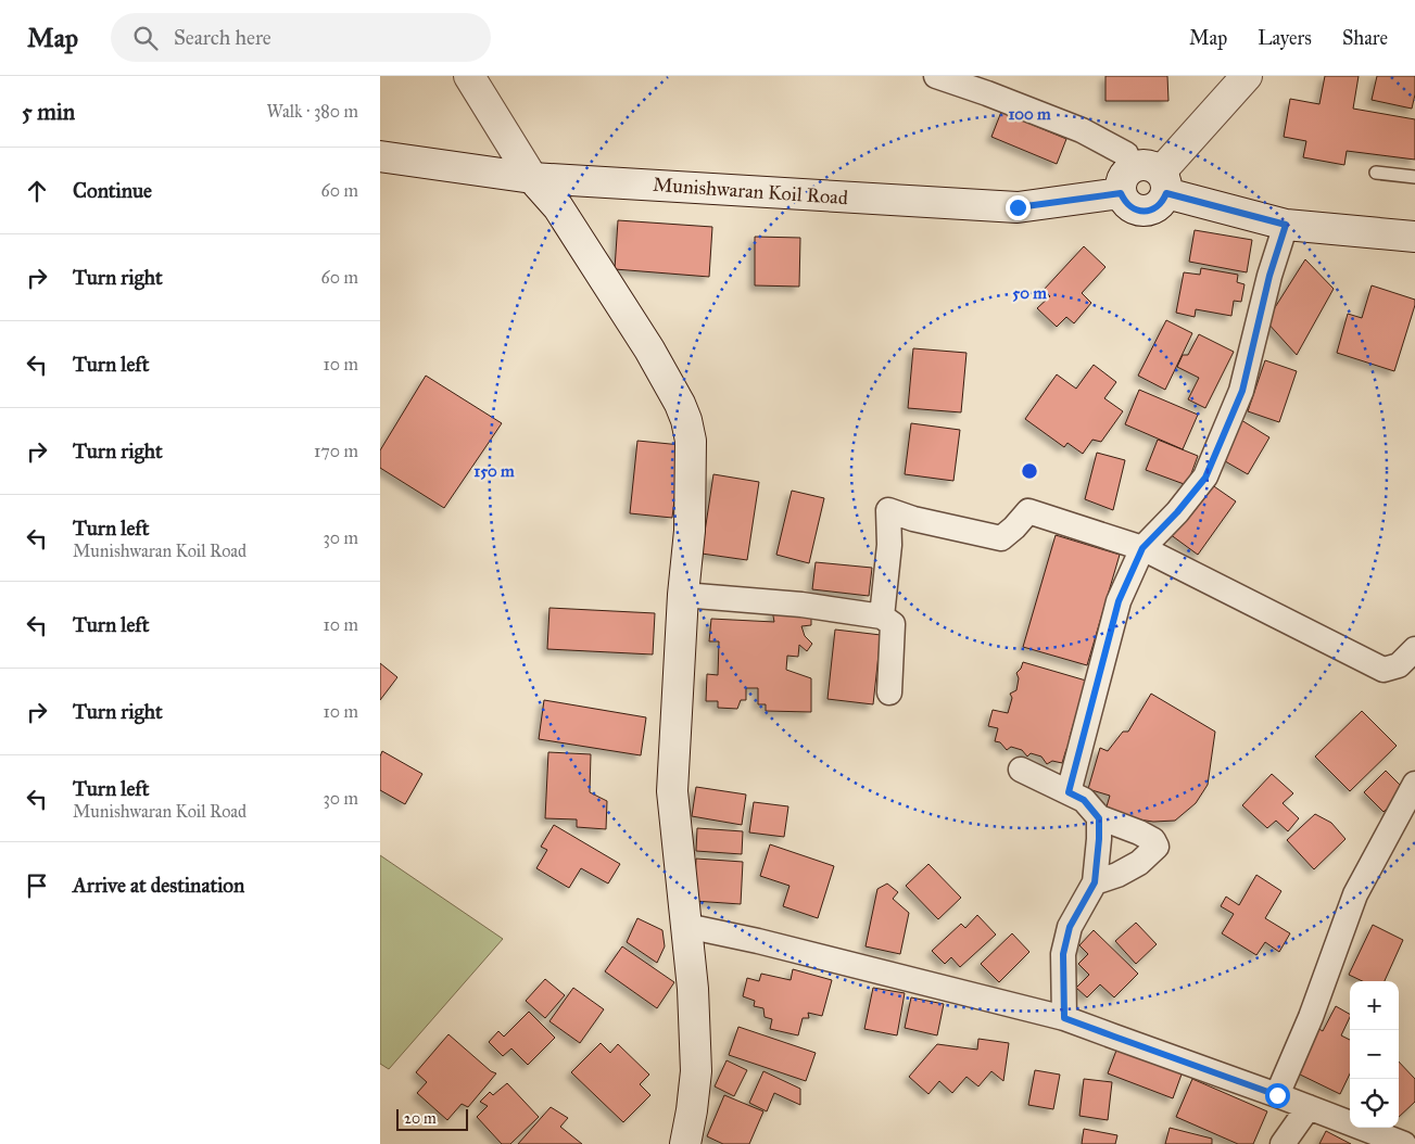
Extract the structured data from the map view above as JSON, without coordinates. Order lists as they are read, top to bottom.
{
  "streets": {
    "main road": ["Munishwaran Koil Road"]
  },
  "scale_bar": "20 m",
  "page": {
    "header": "Map",
    "search": "Search here",
    "nav": ["Map", "Layers", "Share"],
    "heading": ["5 min", "Walk · 380 m"],
    "list": [
      ["Continue", "60 m"],
      ["Turn right", "60 m"],
      ["Turn left", "10 m"],
      ["Turn right", "170 m"],
      ["Turn left", "Munishwaran Koil Road", "30 m"],
      ["Turn left", "10 m"],
      ["Turn right", "10 m"],
      ["Turn left", "Munishwaran Koil Road", "30 m"],
      "Arrive at destination"
    ],
    "map_buttons": ["+", "−"],
    "scale": "20 m"
  },
  "rings": ["100 m", "50 m", "150 m"]
}
